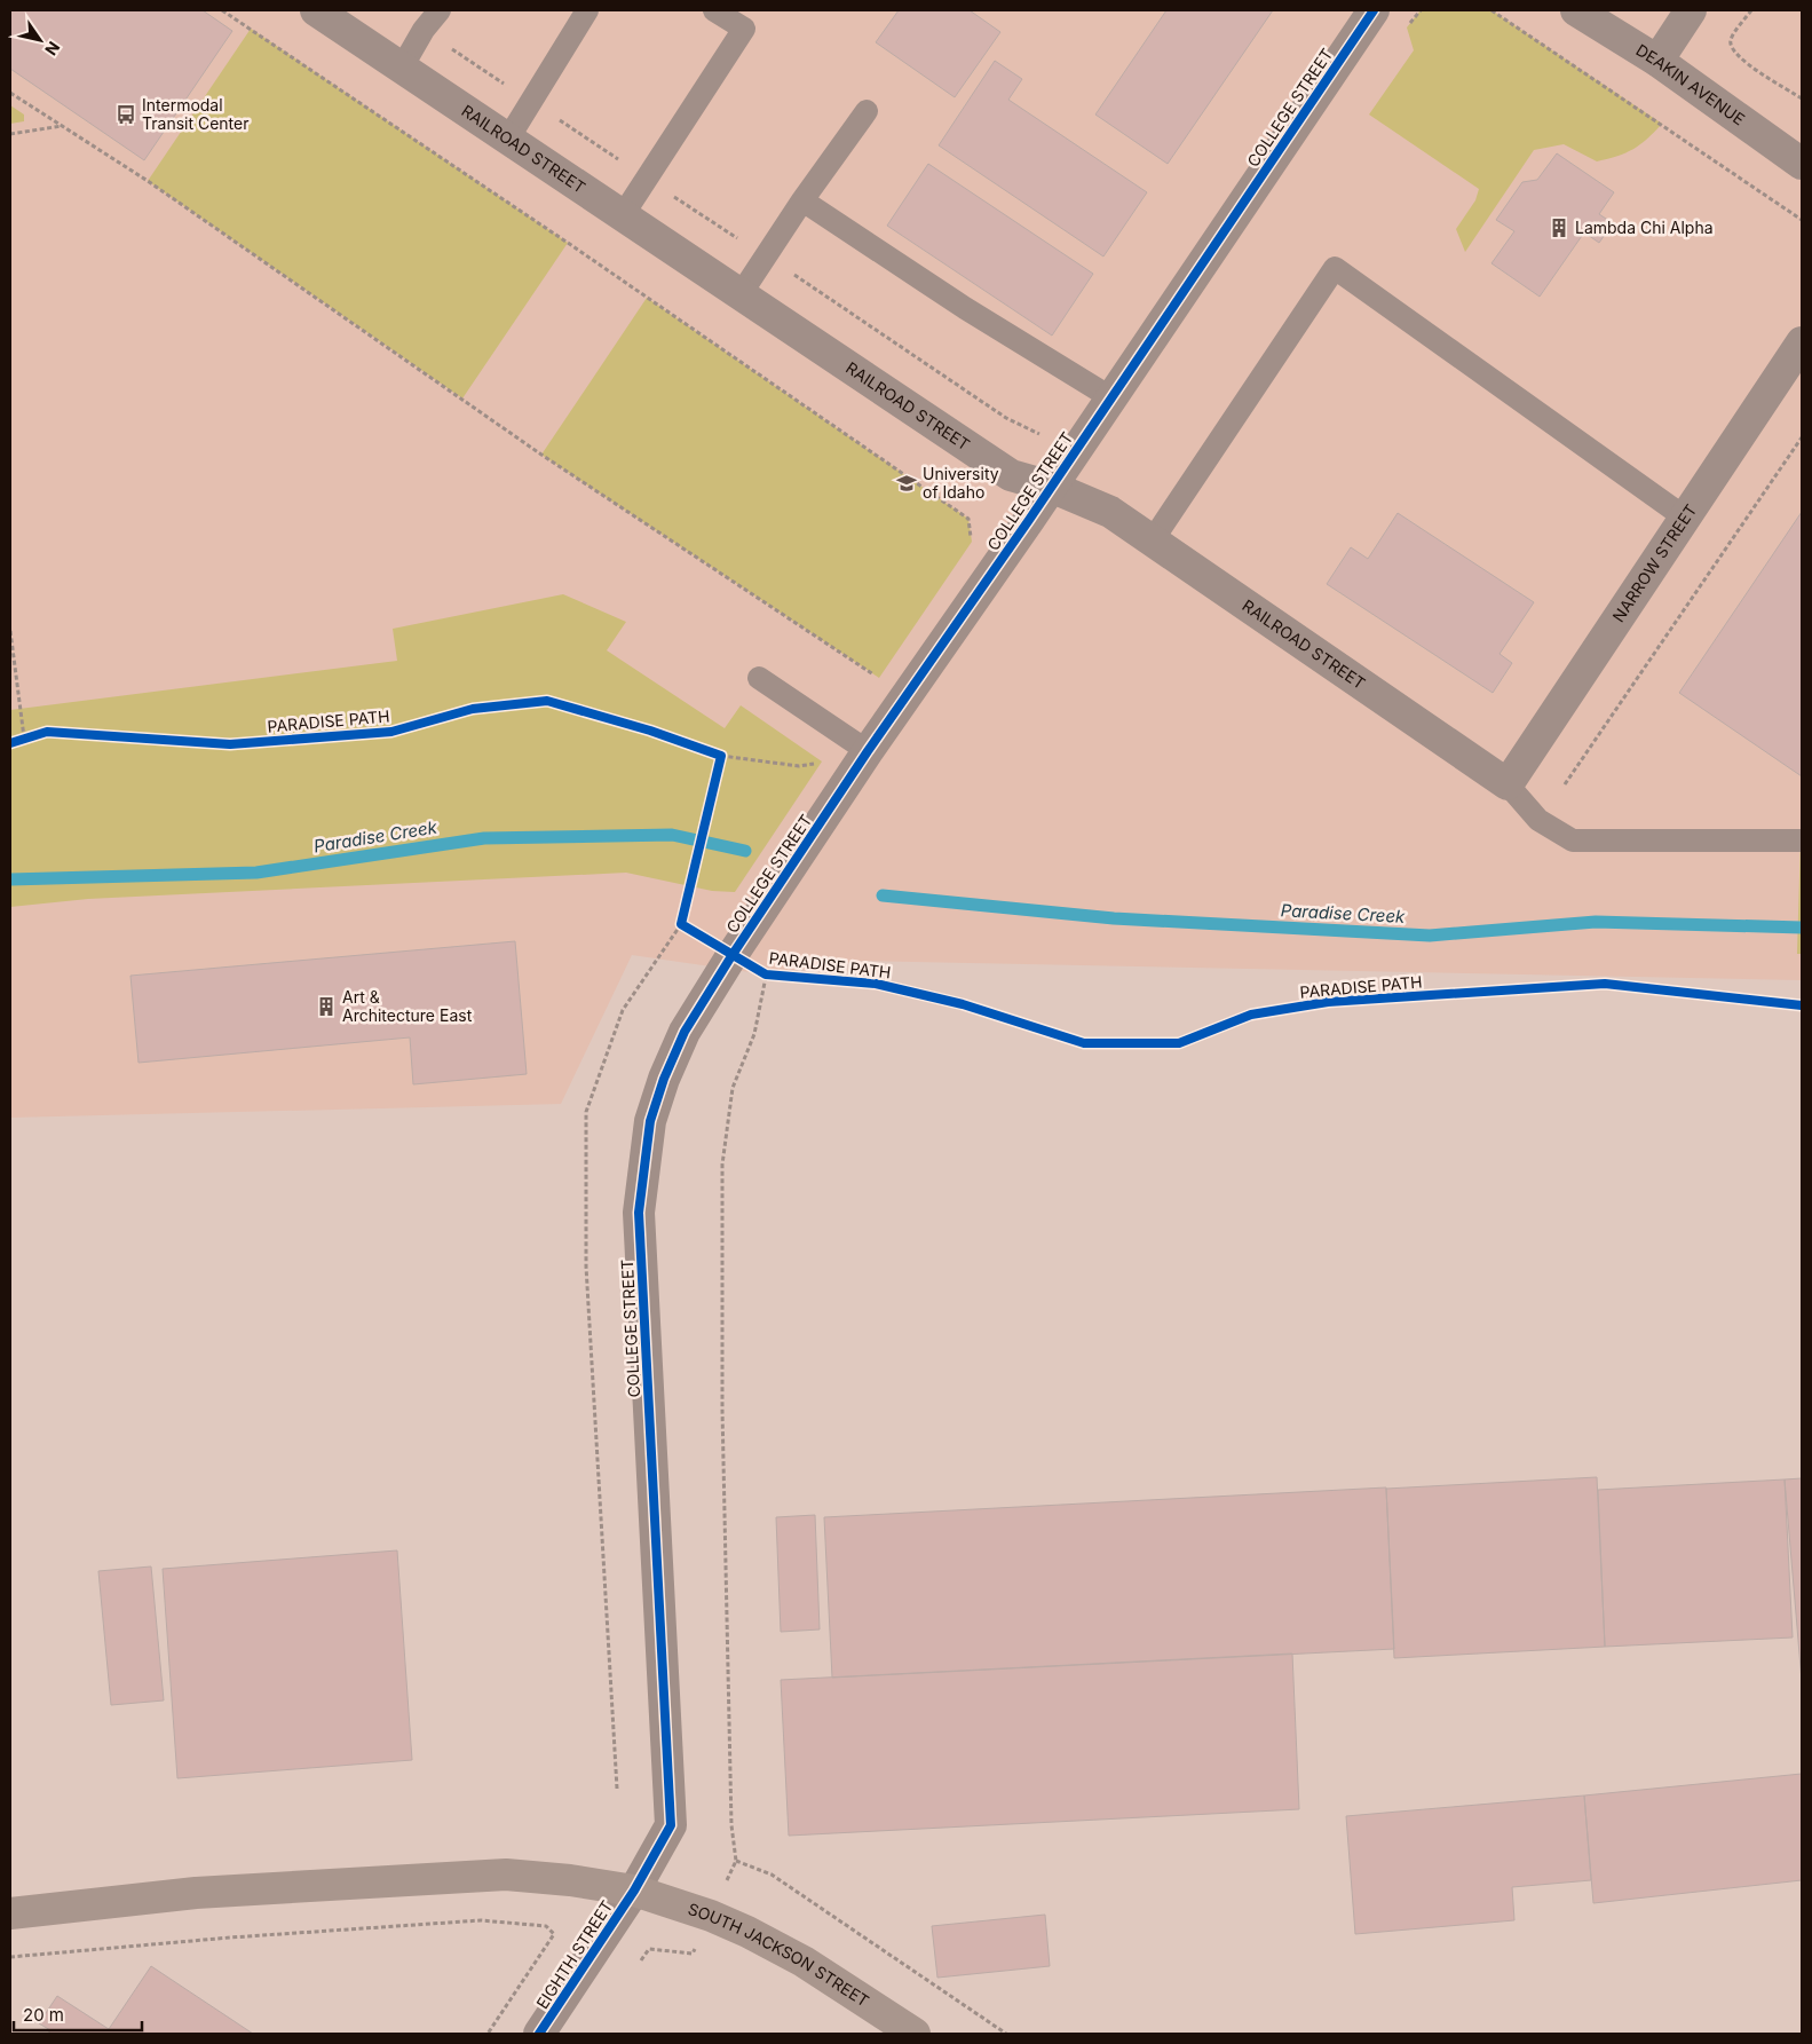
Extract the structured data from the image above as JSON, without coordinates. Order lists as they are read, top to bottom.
{
  "streets": {
    "highway": ["SOUTH JACKSON STREET"],
    "street": [
      "DEAKIN AVENUE",
      "COLLEGE STREET",
      "RAILROAD STREET",
      "NARROW STREET",
      "EIGHTH STREET"
    ],
    "cycle path": ["PARADISE PATH"]
  },
  "crossings": [
    ["COLLEGE STREET", "RAILROAD STREET"],
    ["COLLEGE STREET", "PARADISE PATH"],
    ["COLLEGE STREET", "EIGHTH STREET"],
    ["COLLEGE STREET", "SOUTH JACKSON STREET"],
    ["RAILROAD STREET", "NARROW STREET"],
    ["EIGHTH STREET", "SOUTH JACKSON STREET"]
  ],
  "water": ["Paradise Creek"],
  "places": {
    "bus stop": ["Intermodal Transit Center"],
    "building": ["Lambda Chi Alpha", "Art & Architecture East"],
    "school or university": ["University of Idaho"]
  },
  "scale_bar": "20 m",
  "north": "bottom right"
}
